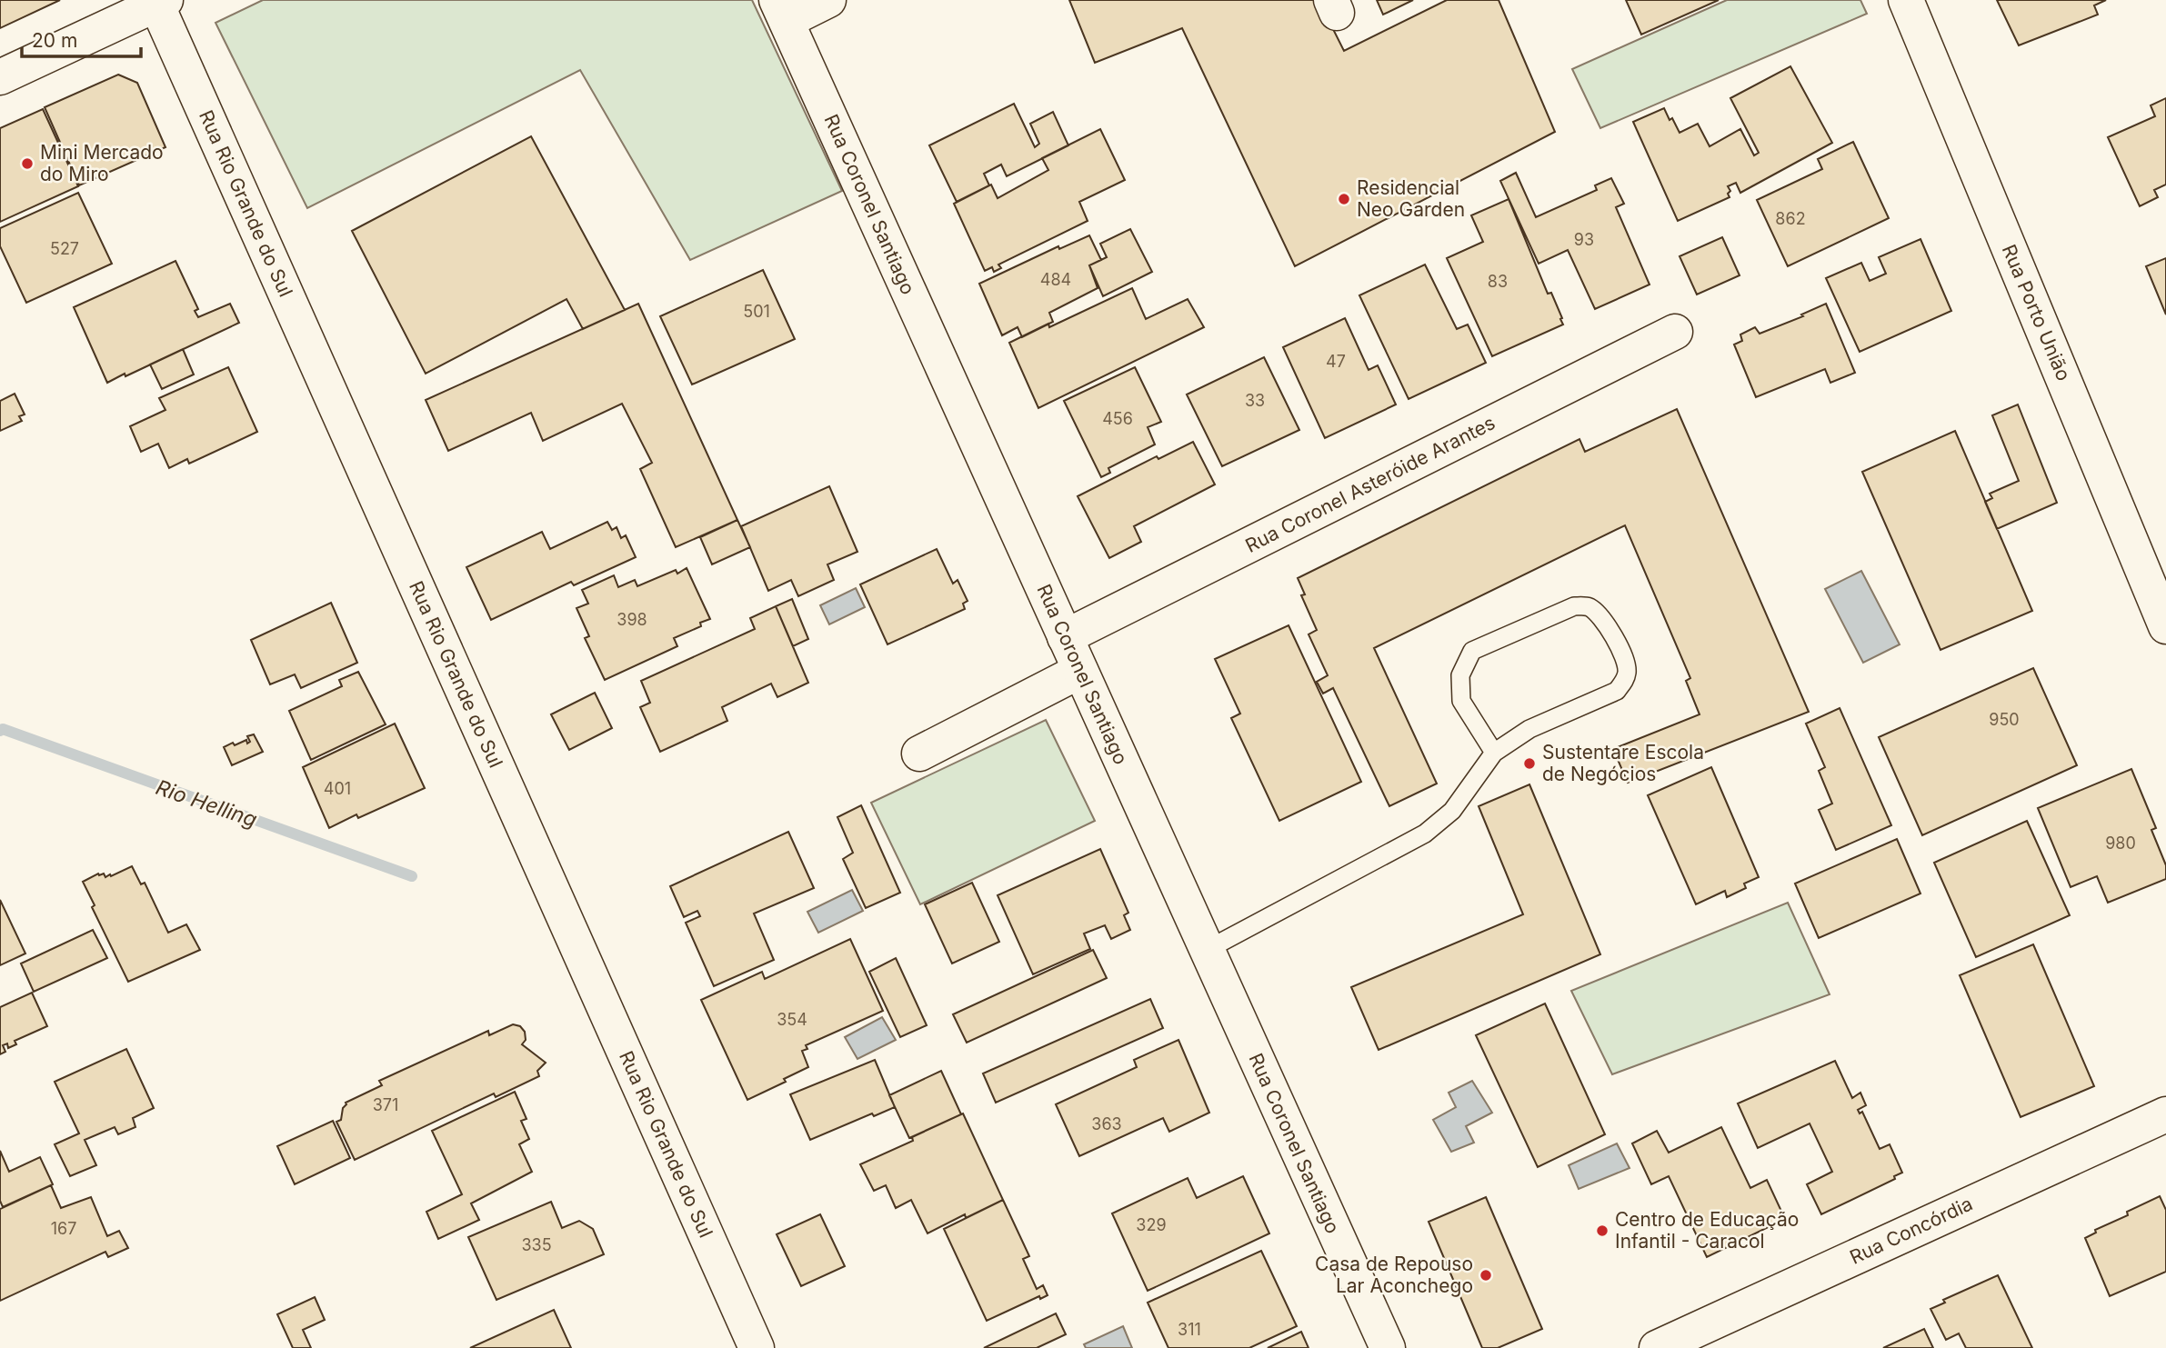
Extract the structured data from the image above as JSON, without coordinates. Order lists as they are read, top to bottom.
{
  "streets": {
    "main road": [
      "Rua Rio Grande do Sul",
      "Rua Coronel Santiago",
      "Rua Porto União",
      "Rua Coronel Asteróide Arantes",
      "Rua Concórdia"
    ]
  },
  "crossings": [
    ["Rua Coronel Santiago", "Rua Coronel Asteróide Arantes"]
  ],
  "water": ["Rio Helling"],
  "places": [
    "Mini Mercado do Miro",
    "Residencial Neo Garden",
    "Sustentare Escola de Negócios",
    "Centro de Educação Infantil - Caracol",
    "Casa de Repouso Lar Aconchego"
  ],
  "house_numbers": [
    "862",
    "93",
    "527",
    "484",
    "83",
    "501",
    "47",
    "33",
    "456",
    "398",
    "950",
    "401",
    "980",
    "354",
    "371",
    "363",
    "329",
    "167",
    "335",
    "311"
  ],
  "scale_bar": "20 m"
}
